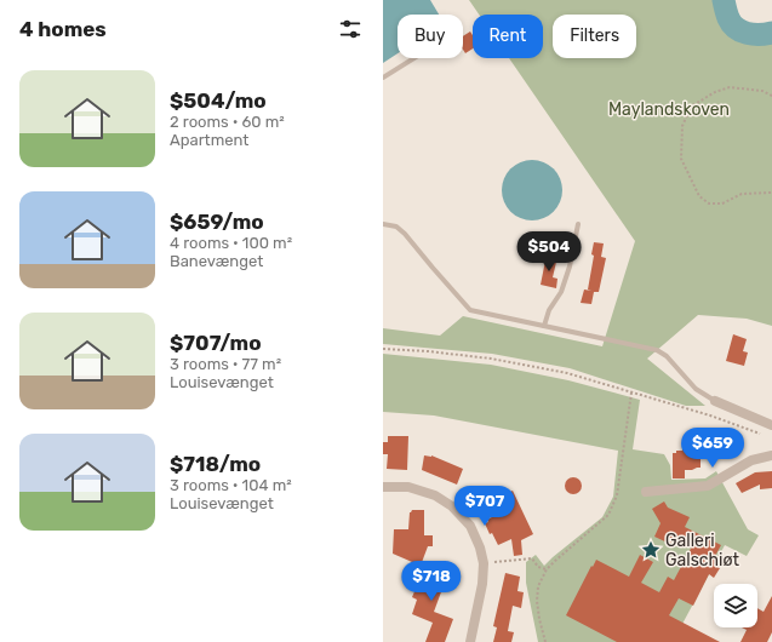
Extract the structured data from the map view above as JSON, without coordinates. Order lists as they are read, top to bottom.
{
  "parks": ["Maylandskoven"],
  "places": {
    "place": ["Galleri Galschiøt"]
  },
  "page": {
    "heading": "4 homes",
    "chip": ["Buy", "Rent", "Filters"],
    "list": [
      {
        "name": "$504/mo",
        "note": "2 rooms · 60 m² · Apartment"
      },
      {
        "name": "$659/mo",
        "note": "4 rooms · 100 m² · Banevænget"
      },
      {
        "name": "$707/mo",
        "note": "3 rooms · 77 m² · Louisevænget"
      },
      {
        "name": "$718/mo",
        "note": "3 rooms · 104 m² · Louisevænget"
      }
    ],
    "price": [
      "$504",
      "$659",
      "$707",
      "$718"
    ]
  }
}
